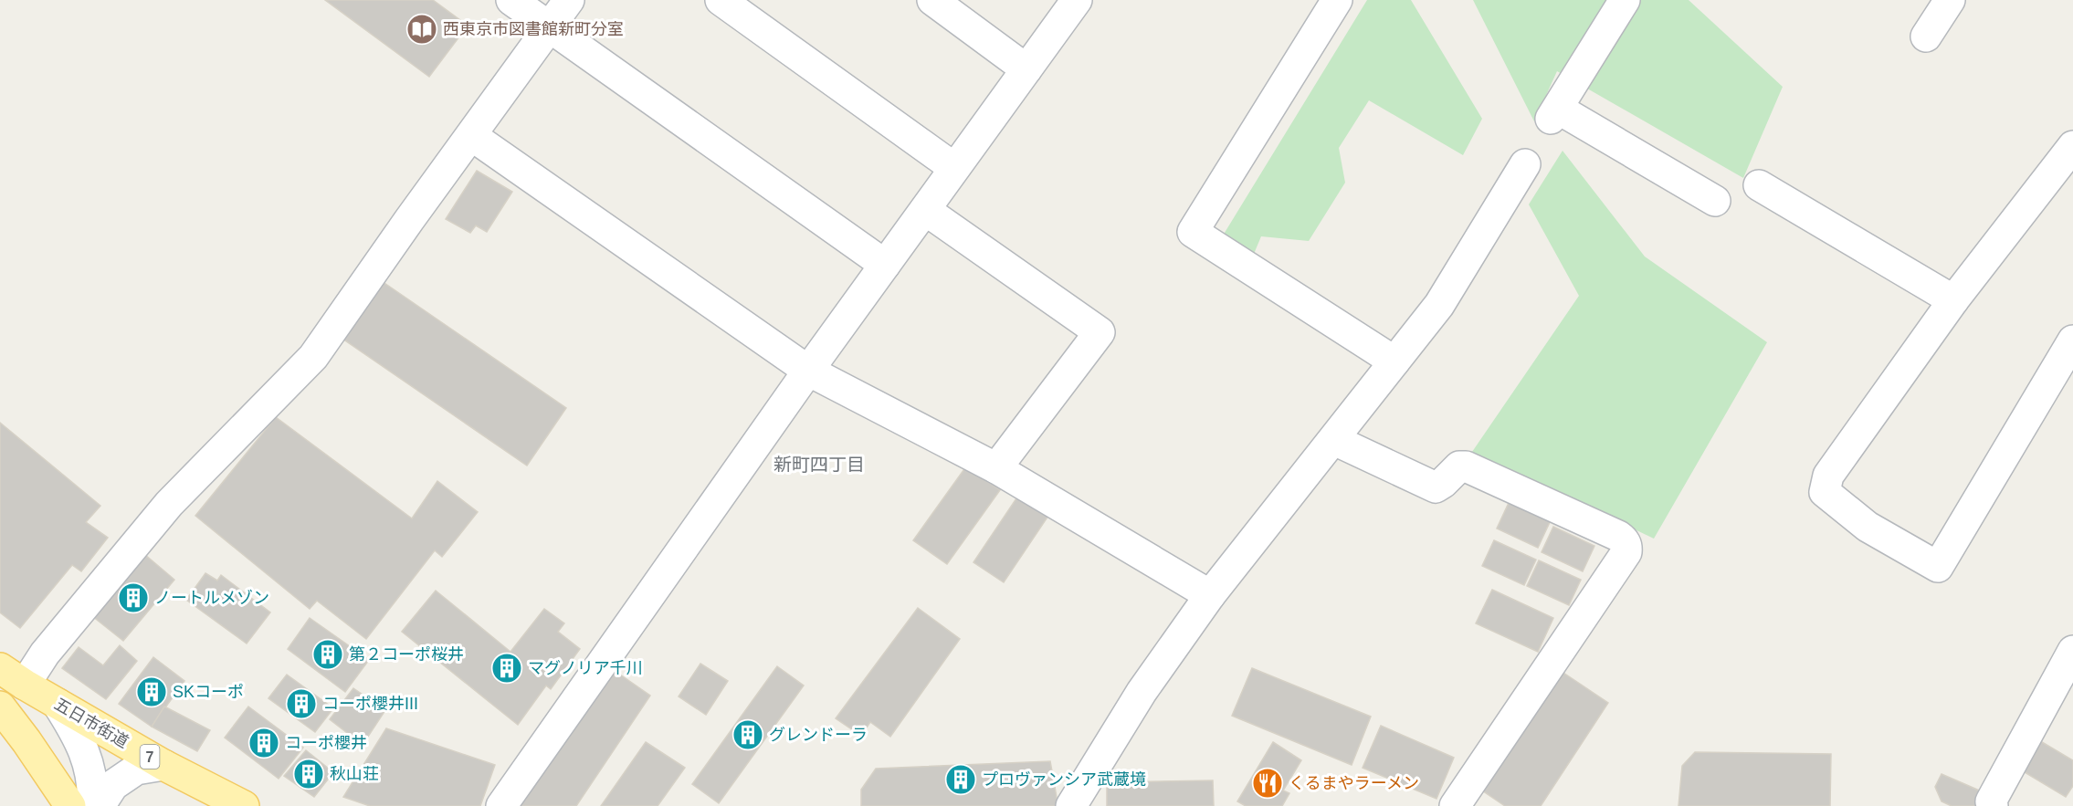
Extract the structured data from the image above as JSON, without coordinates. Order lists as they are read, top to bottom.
{
  "streets": {
    "main road": ["五日市街道", "7"]
  },
  "districts": ["新町四丁目"],
  "places": {
    "library": ["西東京市図書館新町分室"],
    "building": [
      "ノートルメゾン",
      "第２コーポ桜井",
      "マグノリア千川",
      "SKコーポ",
      "コーポ櫻井III",
      "グレンドーラ",
      "コーポ櫻井",
      "秋山荘",
      "プロヴァンシア武蔵境"
    ],
    "restaurant": ["くるまやラーメン"]
  }
}
